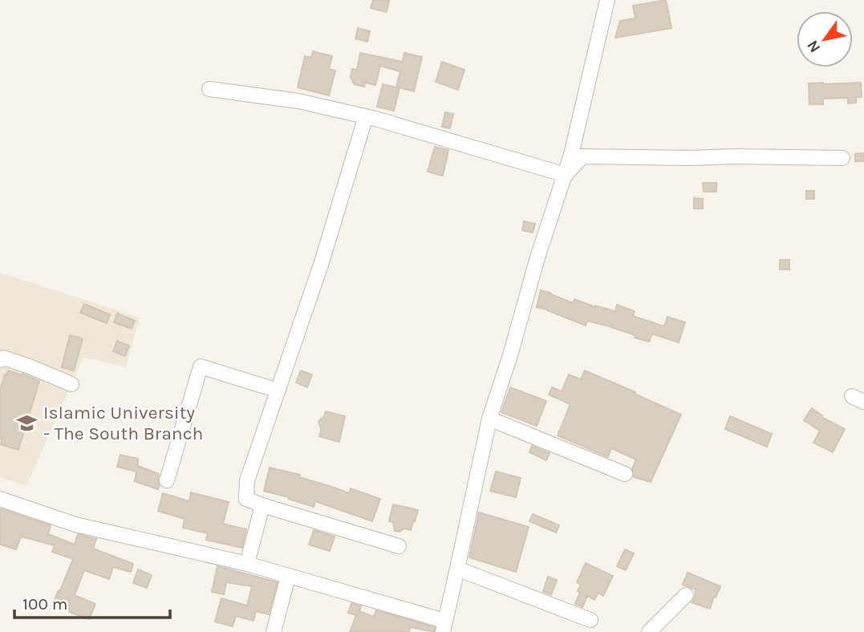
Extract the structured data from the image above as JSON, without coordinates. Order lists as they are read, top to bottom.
{
  "places": {
    "school or university": ["Islamic University - The South Branch"]
  },
  "scale_bar": "100 m",
  "north": "bottom left"
}
